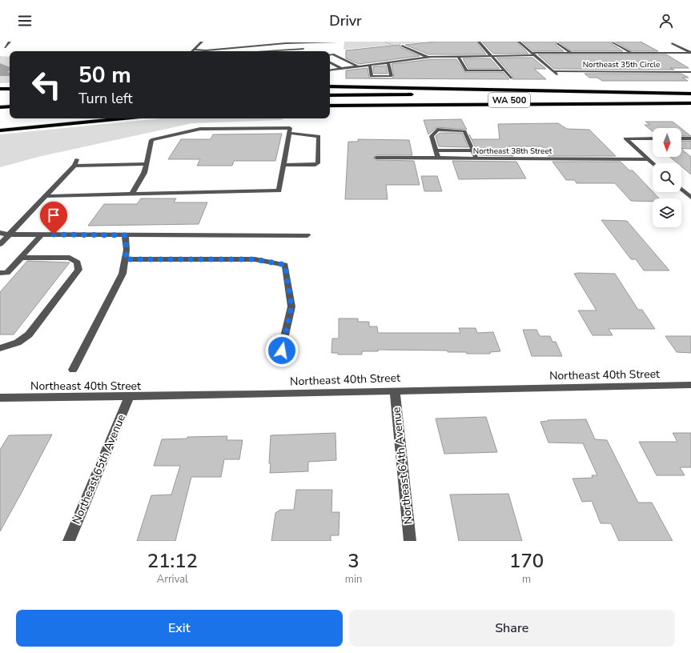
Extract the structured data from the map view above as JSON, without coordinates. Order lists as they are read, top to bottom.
{
  "streets": {
    "highway": ["WA 500"],
    "street": [
      "Northeast 35th Circle",
      "Northeast 38th Street",
      "Northeast 40th Street",
      "Northeast 64th Avenue",
      "Northeast 65th Avenue"
    ]
  },
  "crossings": [
    ["Northeast 40th Street", "Northeast 64th Avenue"],
    ["Northeast 40th Street", "Northeast 65th Avenue"]
  ],
  "north": "bottom",
  "page": {
    "header": "Drivr",
    "turn": ["50 m", "Turn left"],
    "eta": [
      "21:12",
      "Arrival",
      "3",
      "min",
      "170",
      "m"
    ],
    "buttons": ["Exit", "Share"]
  }
}
